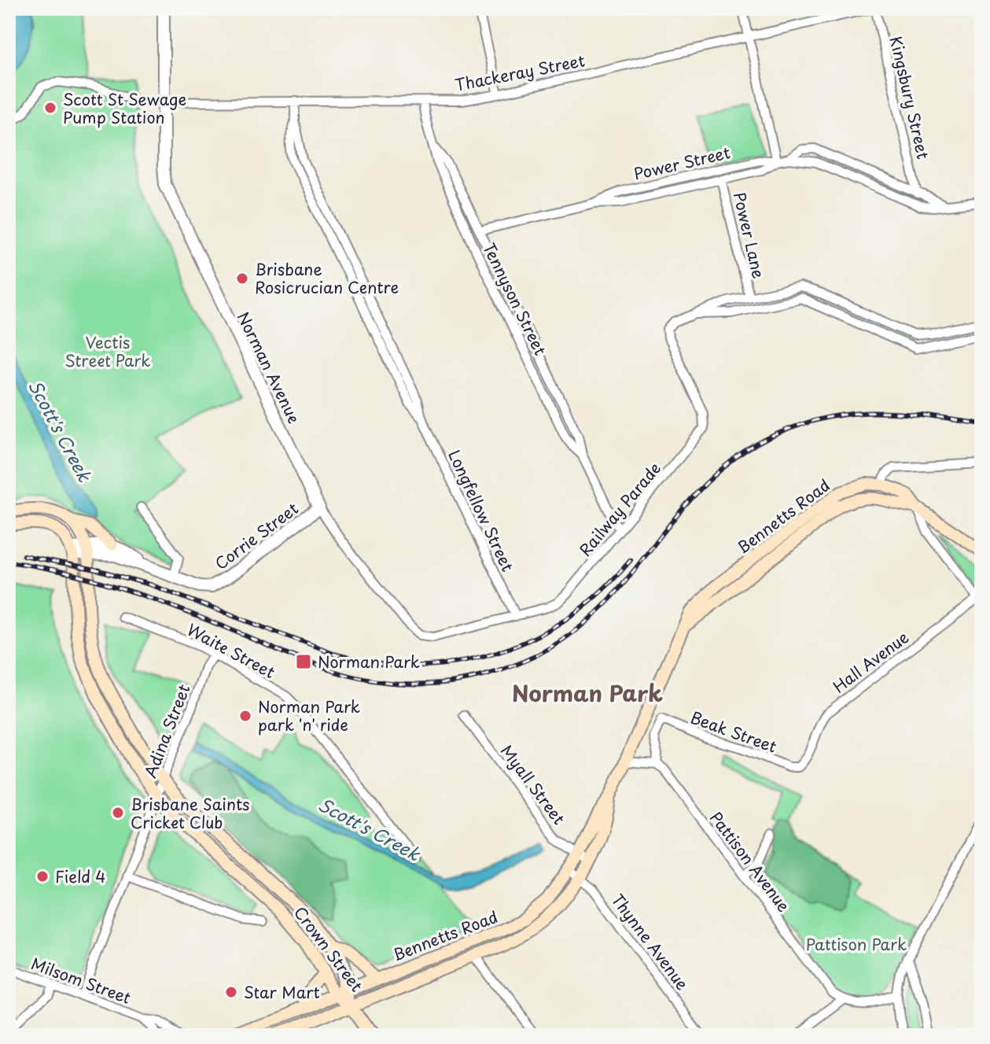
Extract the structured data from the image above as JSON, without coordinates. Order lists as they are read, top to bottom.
{
  "streets": {
    "main road": ["Bennetts Road", "Crown Street"],
    "street": [
      "Thackeray Street",
      "Kingsbury Street",
      "Power Street",
      "Power Lane",
      "Tennyson Street",
      "Norman Avenue",
      "Railway Parade",
      "Longfellow Street",
      "Corrie Street",
      "Waite Street",
      "Hall Avenue",
      "Adina Street",
      "Beak Street",
      "Myall Street",
      "Pattison Avenue",
      "Thynne Avenue",
      "Milsom Street"
    ]
  },
  "crossings": [
    ["Thackeray Street", "Kingsbury Street"],
    ["Thackeray Street", "Tennyson Street"],
    ["Thackeray Street", "Norman Avenue"],
    ["Thackeray Street", "Longfellow Street"],
    ["Kingsbury Street", "Power Street"],
    ["Power Street", "Power Lane"],
    ["Power Street", "Tennyson Street"],
    ["Power Lane", "Railway Parade"],
    ["Tennyson Street", "Railway Parade"],
    ["Norman Avenue", "Railway Parade"],
    ["Norman Avenue", "Corrie Street"],
    ["Railway Parade", "Longfellow Street"],
    ["Bennetts Road", "Hall Avenue"],
    ["Bennetts Road", "Myall Street"],
    ["Bennetts Road", "Thynne Avenue"],
    ["Bennetts Road", "Crown Street"],
    ["Waite Street", "Adina Street"],
    ["Hall Avenue", "Beak Street"],
    ["Adina Street", "Crown Street"],
    ["Adina Street", "Milsom Street"],
    ["Beak Street", "Pattison Avenue"]
  ],
  "districts": ["Norman Park"],
  "water": ["Scott's Creek"],
  "parks": ["Vectis Street Park", "Pattison Park"],
  "places": {
    "other": [
      "Scott St Sewage Pump Station",
      "Brisbane Rosicrucian Centre",
      "Norman Park park 'n' ride",
      "Brisbane Saints Cricket Club",
      "Field 4",
      "Star Mart"
    ],
    "transit": ["Norman Park"]
  }
}
